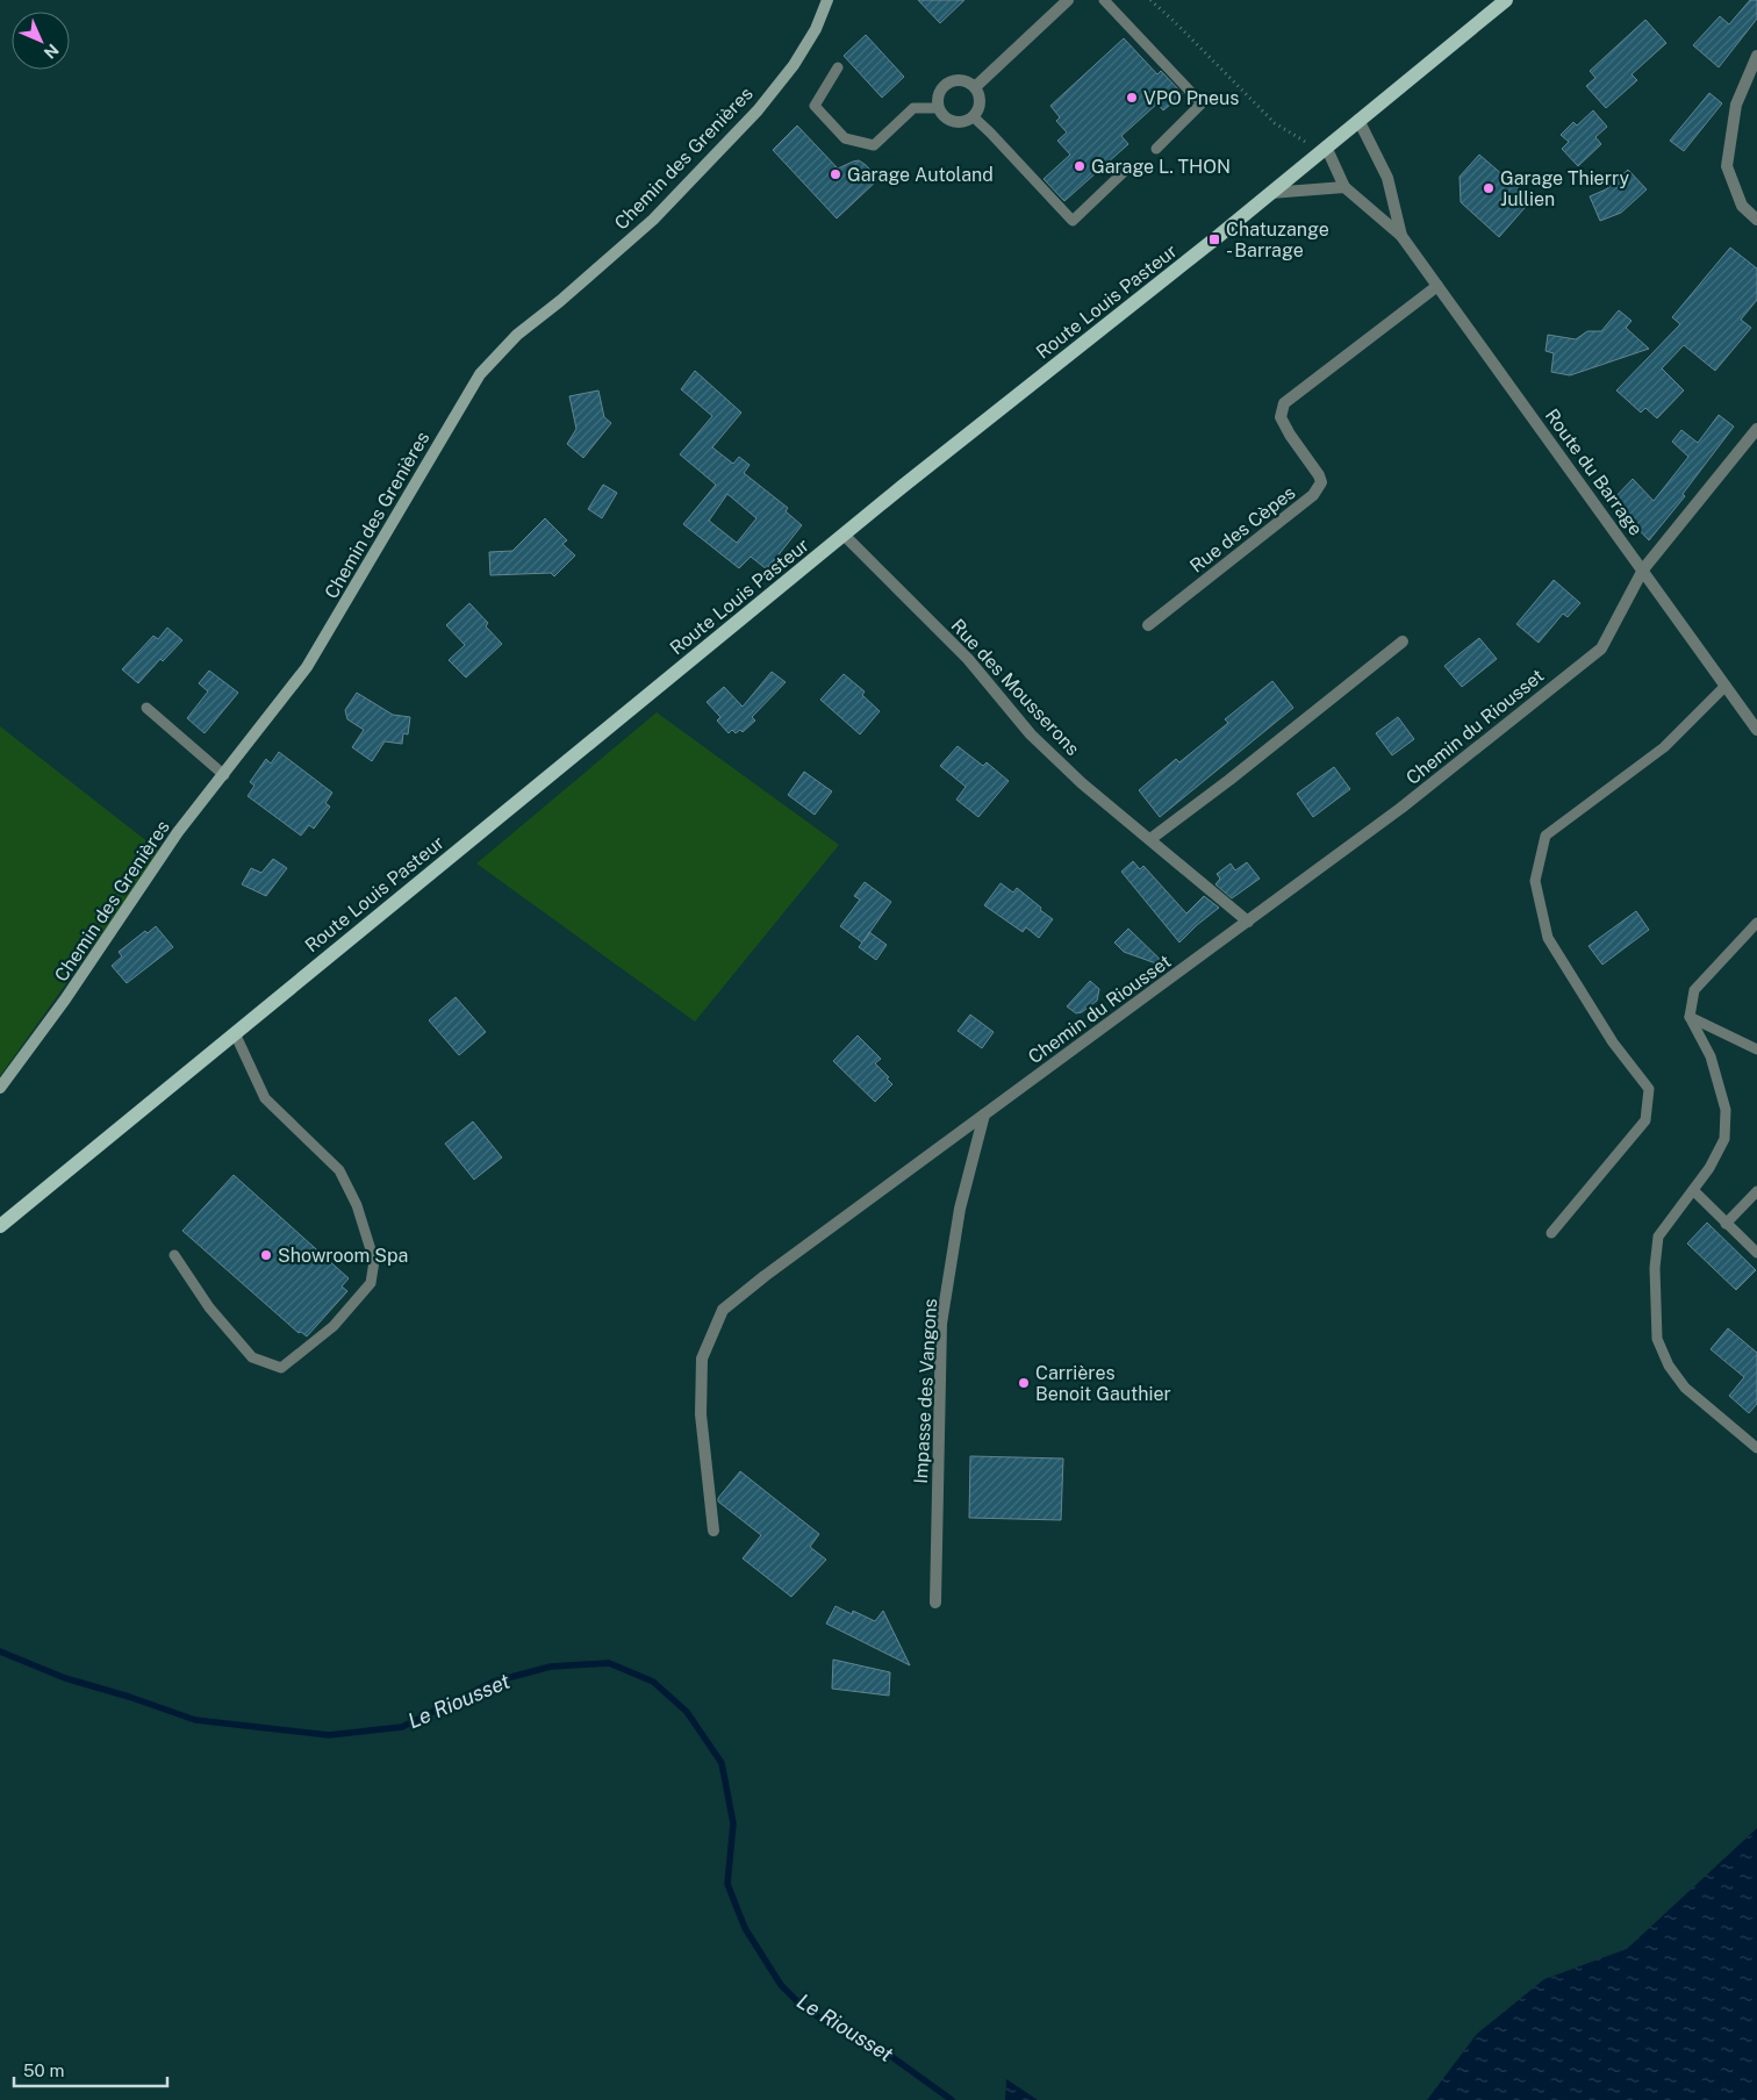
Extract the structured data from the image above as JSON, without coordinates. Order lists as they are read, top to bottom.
{
  "streets": {
    "main road": ["Route Louis Pasteur"],
    "street": [
      "Chemin des Grenières",
      "Route du Barrage",
      "Rue des Cèpes",
      "Rue des Mousserons",
      "Chemin du Riousset",
      "Impasse des Vangons"
    ]
  },
  "crossings": [
    ["Route Louis Pasteur", "Route du Barrage"],
    ["Route Louis Pasteur", "Rue des Mousserons"],
    ["Route du Barrage", "Rue des Cèpes"],
    ["Route du Barrage", "Chemin du Riousset"],
    ["Rue des Mousserons", "Chemin du Riousset"],
    ["Chemin du Riousset", "Impasse des Vangons"]
  ],
  "water": ["Le Riousset"],
  "places": {
    "other": [
      "VPO Pneus",
      "Garage L. THON",
      "Garage Autoland",
      "Garage Thierry Jullien",
      "Showroom Spa",
      "Carrières Benoit Gauthier"
    ],
    "transit": ["Chatuzange - Barrage"]
  },
  "scale_bar": "50 m",
  "north": "bottom right"
}
